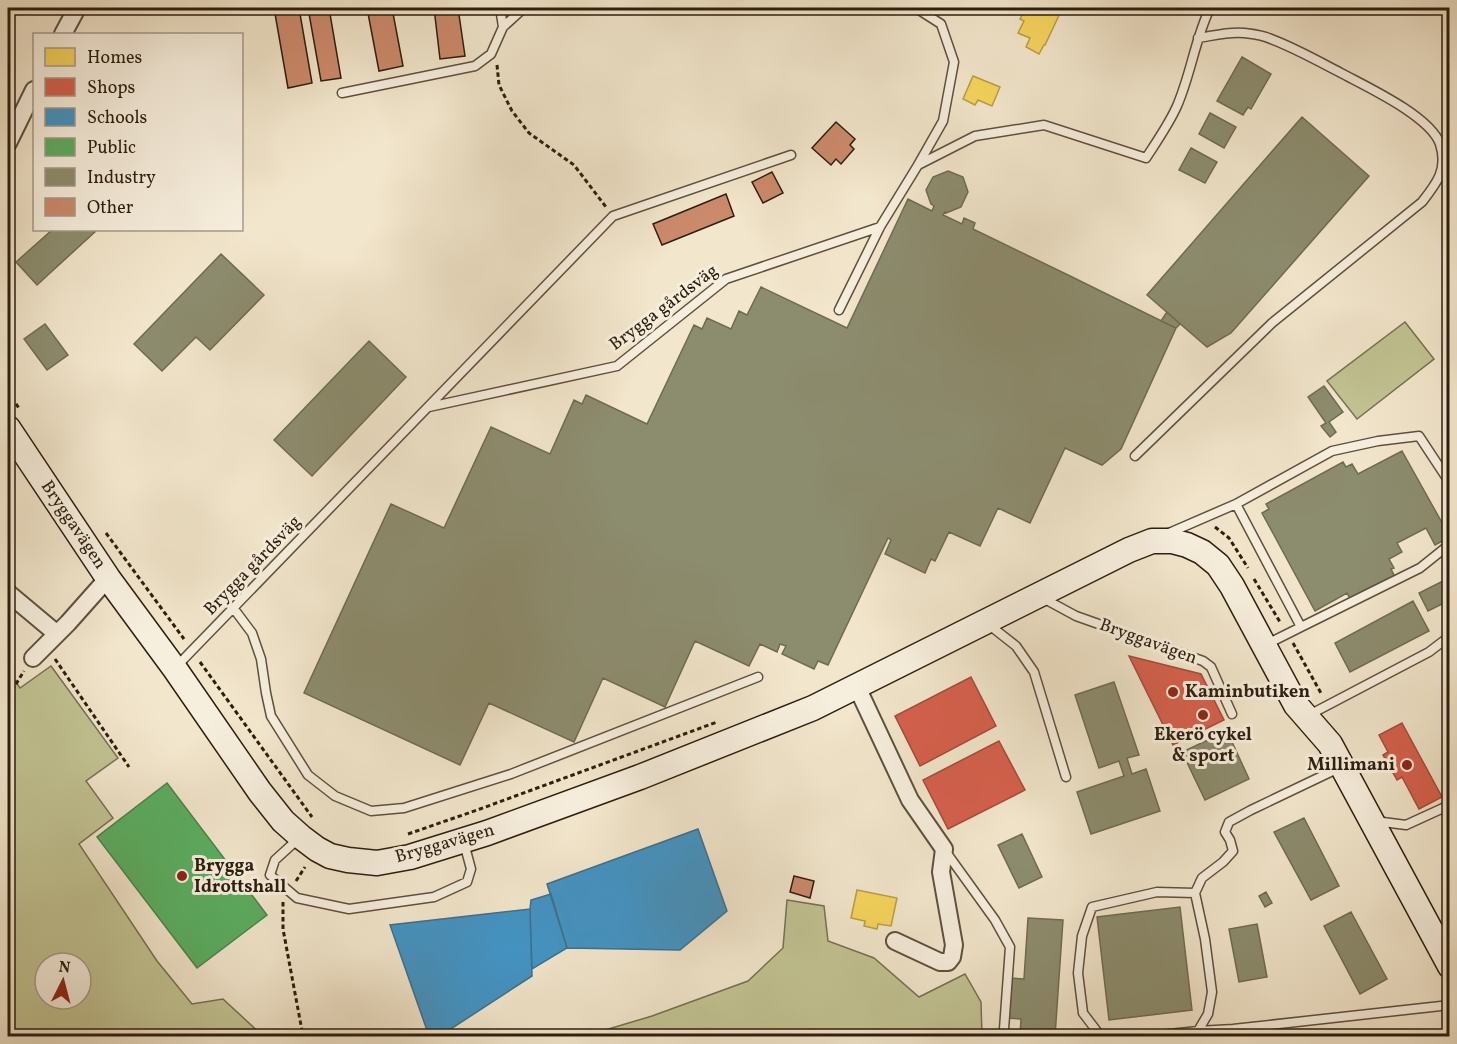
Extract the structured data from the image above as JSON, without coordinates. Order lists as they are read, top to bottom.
{
  "streets": {
    "main road": ["Bryggavägen"],
    "lane": ["Brygga gårdsväg"]
  },
  "crossings": [
    ["Brygga gårdsväg", "Bryggavägen"]
  ],
  "places": [
    "Kaminbutiken",
    "Ekerö cykel & sport",
    "Millimani",
    "Brygga Idrottshall"
  ],
  "legend": [
    "Homes",
    "Shops",
    "Schools",
    "Public",
    "Industry",
    "Other"
  ],
  "north": "top"
}
